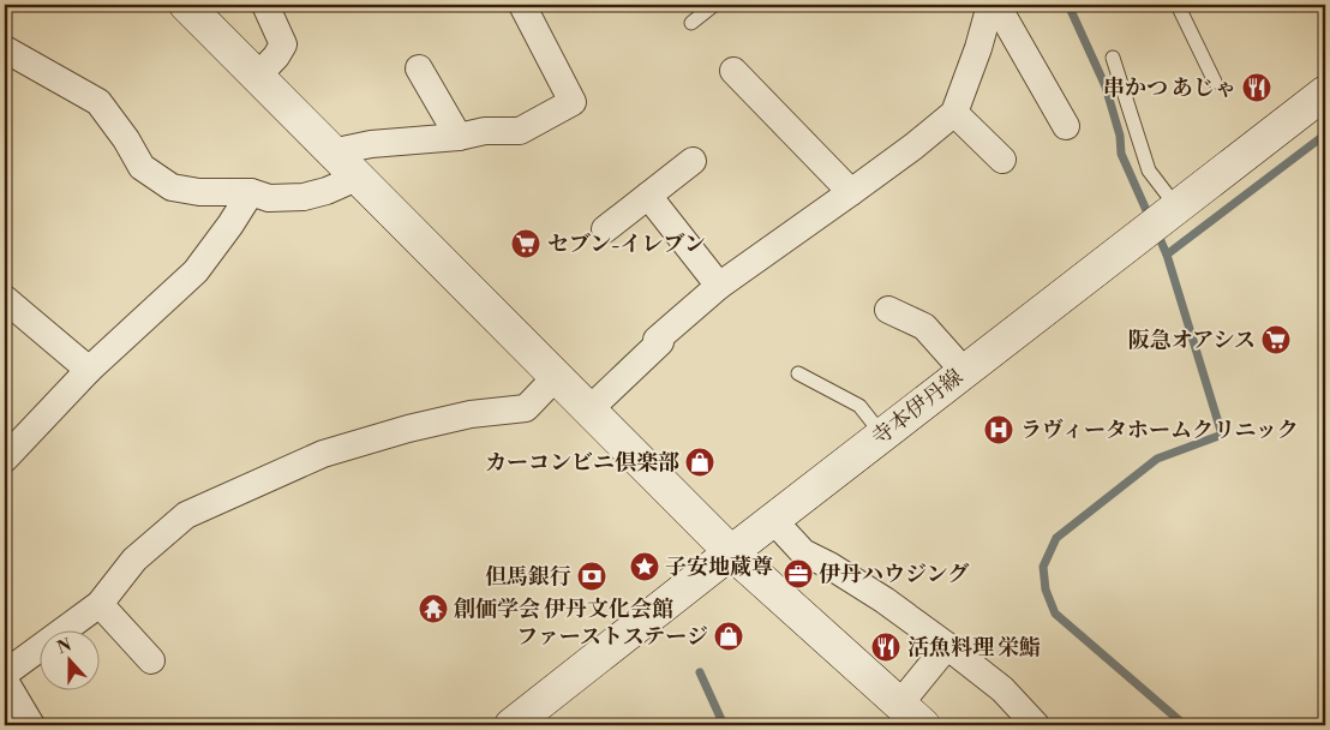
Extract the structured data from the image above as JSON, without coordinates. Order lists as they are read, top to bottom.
{
  "streets": {
    "main road": ["寺本伊丹線"]
  },
  "places": {
    "restaurant": ["串かつ あじゃ", "活魚料理 栄鮨"],
    "supermarket": ["セブン-イレブン", "阪急オアシス"],
    "hospital": ["ラヴィータホームクリニック"],
    "shop": ["カーコンビニ倶楽部", "ファーストステージ"],
    "place": ["子安地蔵尊"],
    "office": ["伊丹ハウジング"],
    "bank": ["但馬銀行"],
    "temple": ["創価学会 伊丹文化会館"]
  },
  "north": "top"
}
